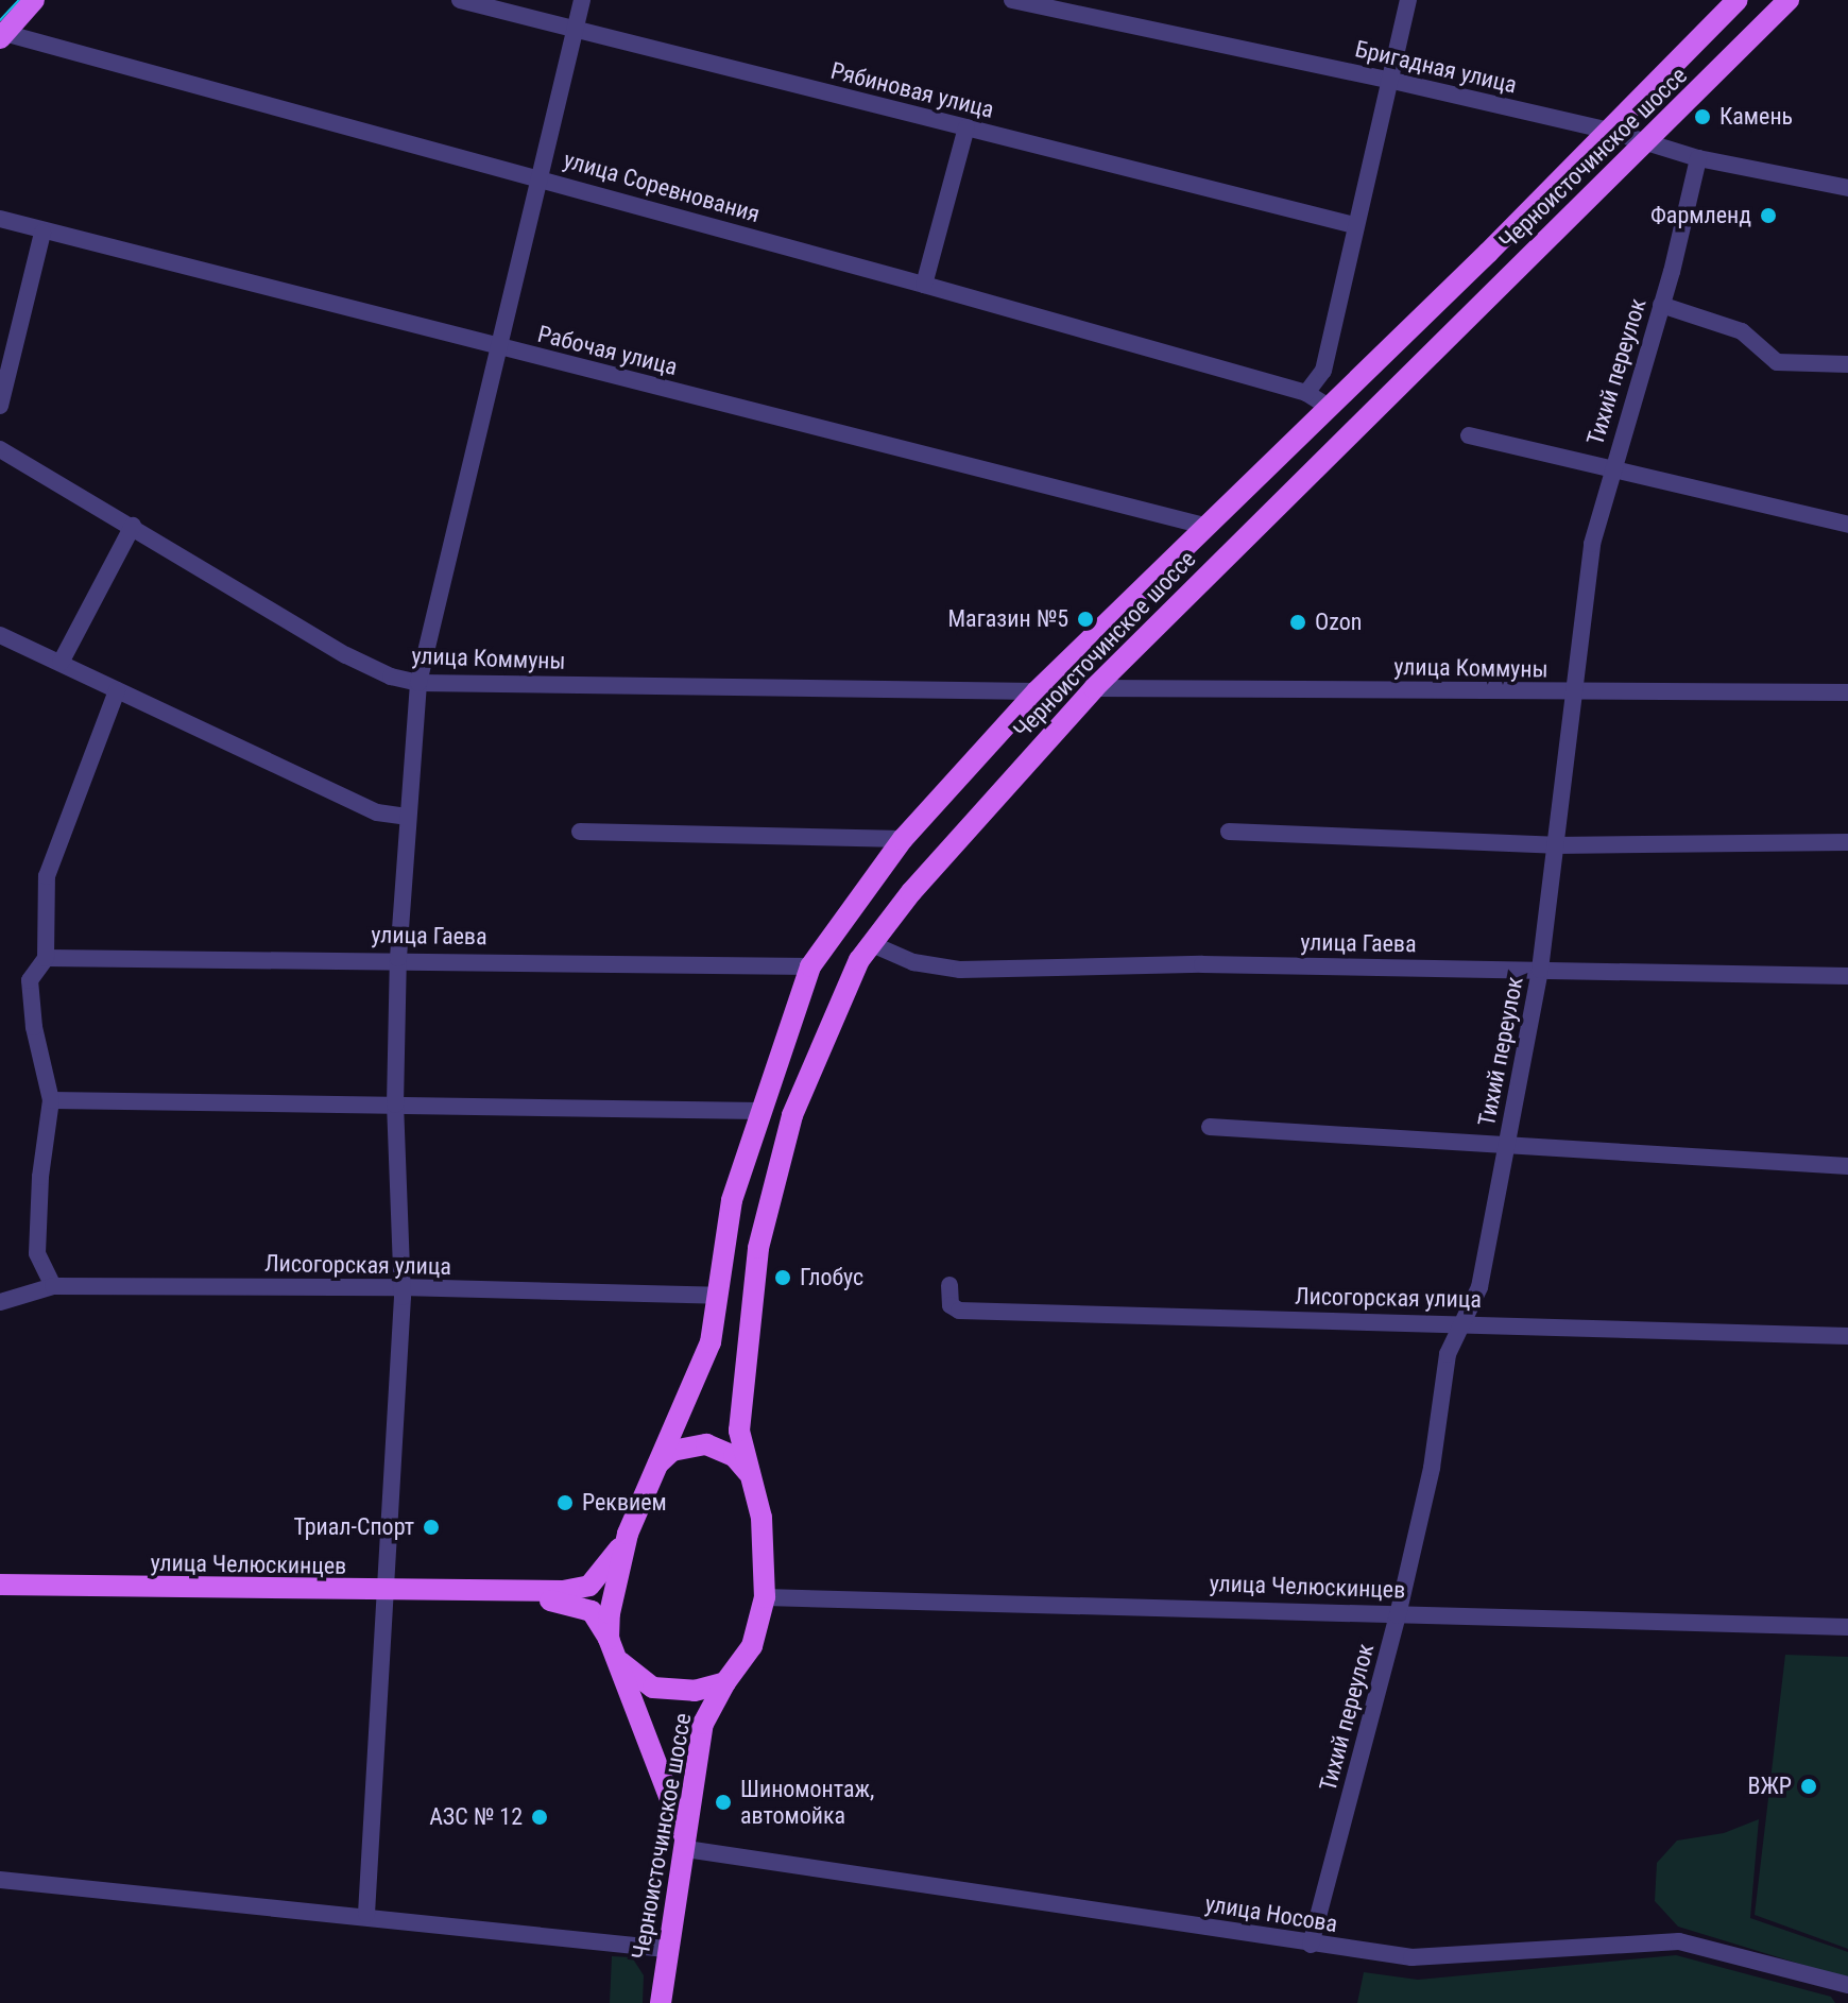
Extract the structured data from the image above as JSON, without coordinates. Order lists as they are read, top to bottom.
{
  "streets": {
    "main road": ["Черноисточинское шоссе", "улица Челюскинцев"],
    "street": [
      "Бригадная улица",
      "Рябиновая улица",
      "улица Соревнования",
      "Рабочая улица",
      "Тихий переулок",
      "улица Коммуны",
      "улица Гаева",
      "Лисогорская улица",
      "улица Носова"
    ]
  },
  "crossings": [
    ["Бригадная улица", "Черноисточинское шоссе"],
    ["Бригадная улица", "Тихий переулок"],
    ["Черноисточинское шоссе", "улица Соревнования"],
    ["Черноисточинское шоссе", "Рабочая улица"],
    ["Черноисточинское шоссе", "улица Коммуны"],
    ["Черноисточинское шоссе", "улица Гаева"],
    ["Черноисточинское шоссе", "Лисогорская улица"],
    ["Черноисточинское шоссе", "улица Челюскинцев"],
    ["Черноисточинское шоссе", "улица Носова"],
    ["Тихий переулок", "улица Коммуны"],
    ["Тихий переулок", "улица Гаева"],
    ["Тихий переулок", "Лисогорская улица"],
    ["Тихий переулок", "улица Челюскинцев"],
    ["Тихий переулок", "улица Носова"]
  ],
  "places": [
    "Камень",
    "Фармленд",
    "Магазин №5",
    "Ozon",
    "Глобус",
    "Реквием",
    "Триал-Спорт",
    "ВЖР",
    "Шиномонтаж, автомойка",
    "АЗС № 12"
  ]
}
